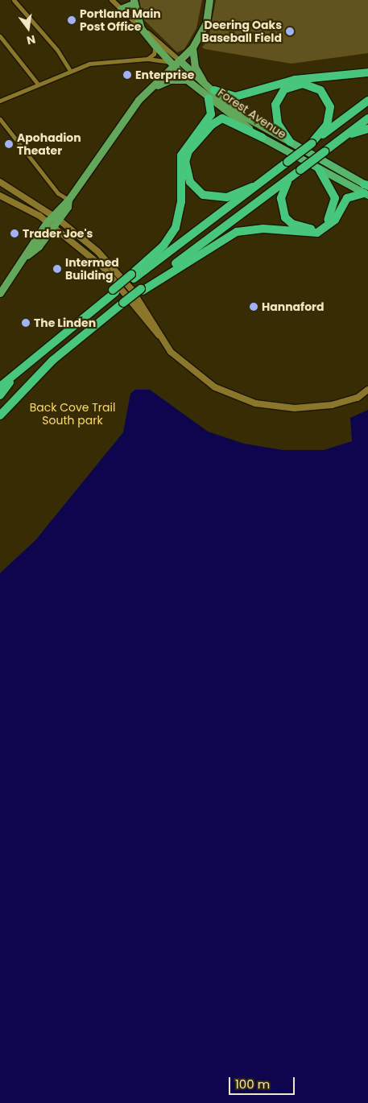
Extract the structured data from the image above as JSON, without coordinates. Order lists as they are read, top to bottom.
{
  "streets": {
    "highway": ["Forest Avenue"]
  },
  "parks": ["Back Cove Trail South park"],
  "places": [
    "Portland Main Post Office",
    "Deering Oaks Baseball Field",
    "Enterprise",
    "Apohadion Theater",
    "Trader Joe's",
    "Intermed Building",
    "Hannaford",
    "The Linden"
  ],
  "scale_bar": "100 m",
  "north": "bottom"
}
